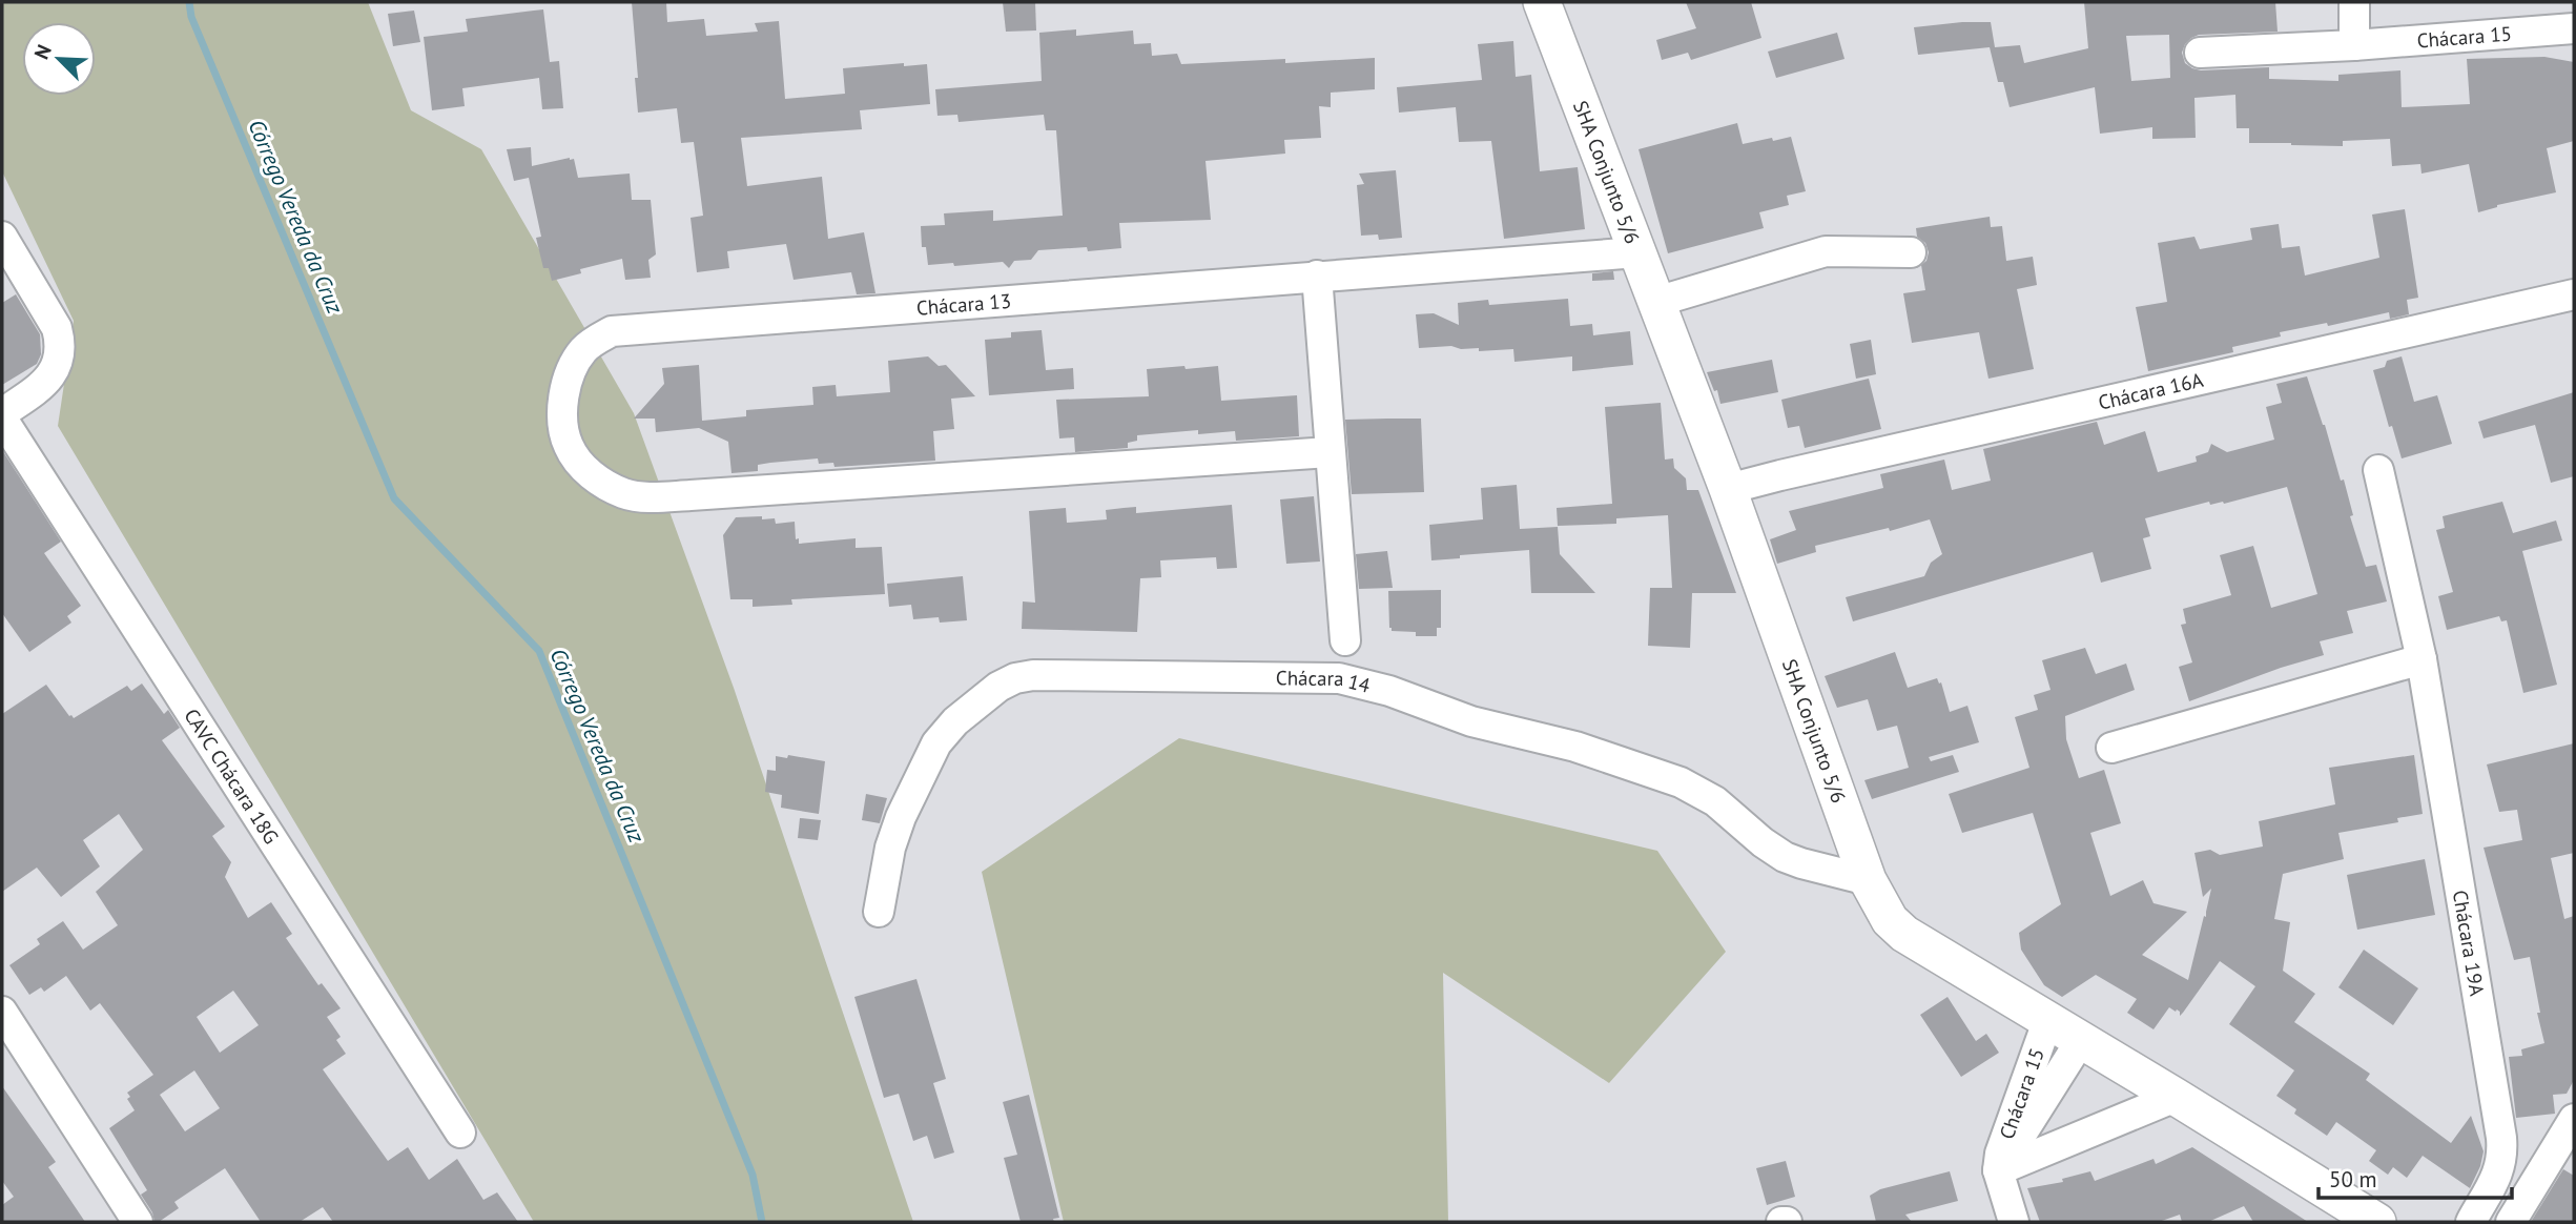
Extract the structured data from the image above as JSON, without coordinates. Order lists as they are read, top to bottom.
{
  "streets": {
    "street": [
      "Chácara 15",
      "SHA Conjunto 5/6",
      "Chácara 13",
      "Chácara 16A",
      "Chácara 14",
      "CAVC Chácara 18G",
      "Chácara 19A"
    ]
  },
  "crossings": [
    ["Chácara 15", "SHA Conjunto 5/6"],
    ["SHA Conjunto 5/6", "Chácara 13"],
    ["SHA Conjunto 5/6", "Chácara 16A"],
    ["SHA Conjunto 5/6", "Chácara 14"]
  ],
  "water": ["Córrego Vereda da Cruz"],
  "scale_bar": "50 m",
  "north": "top left"
}
